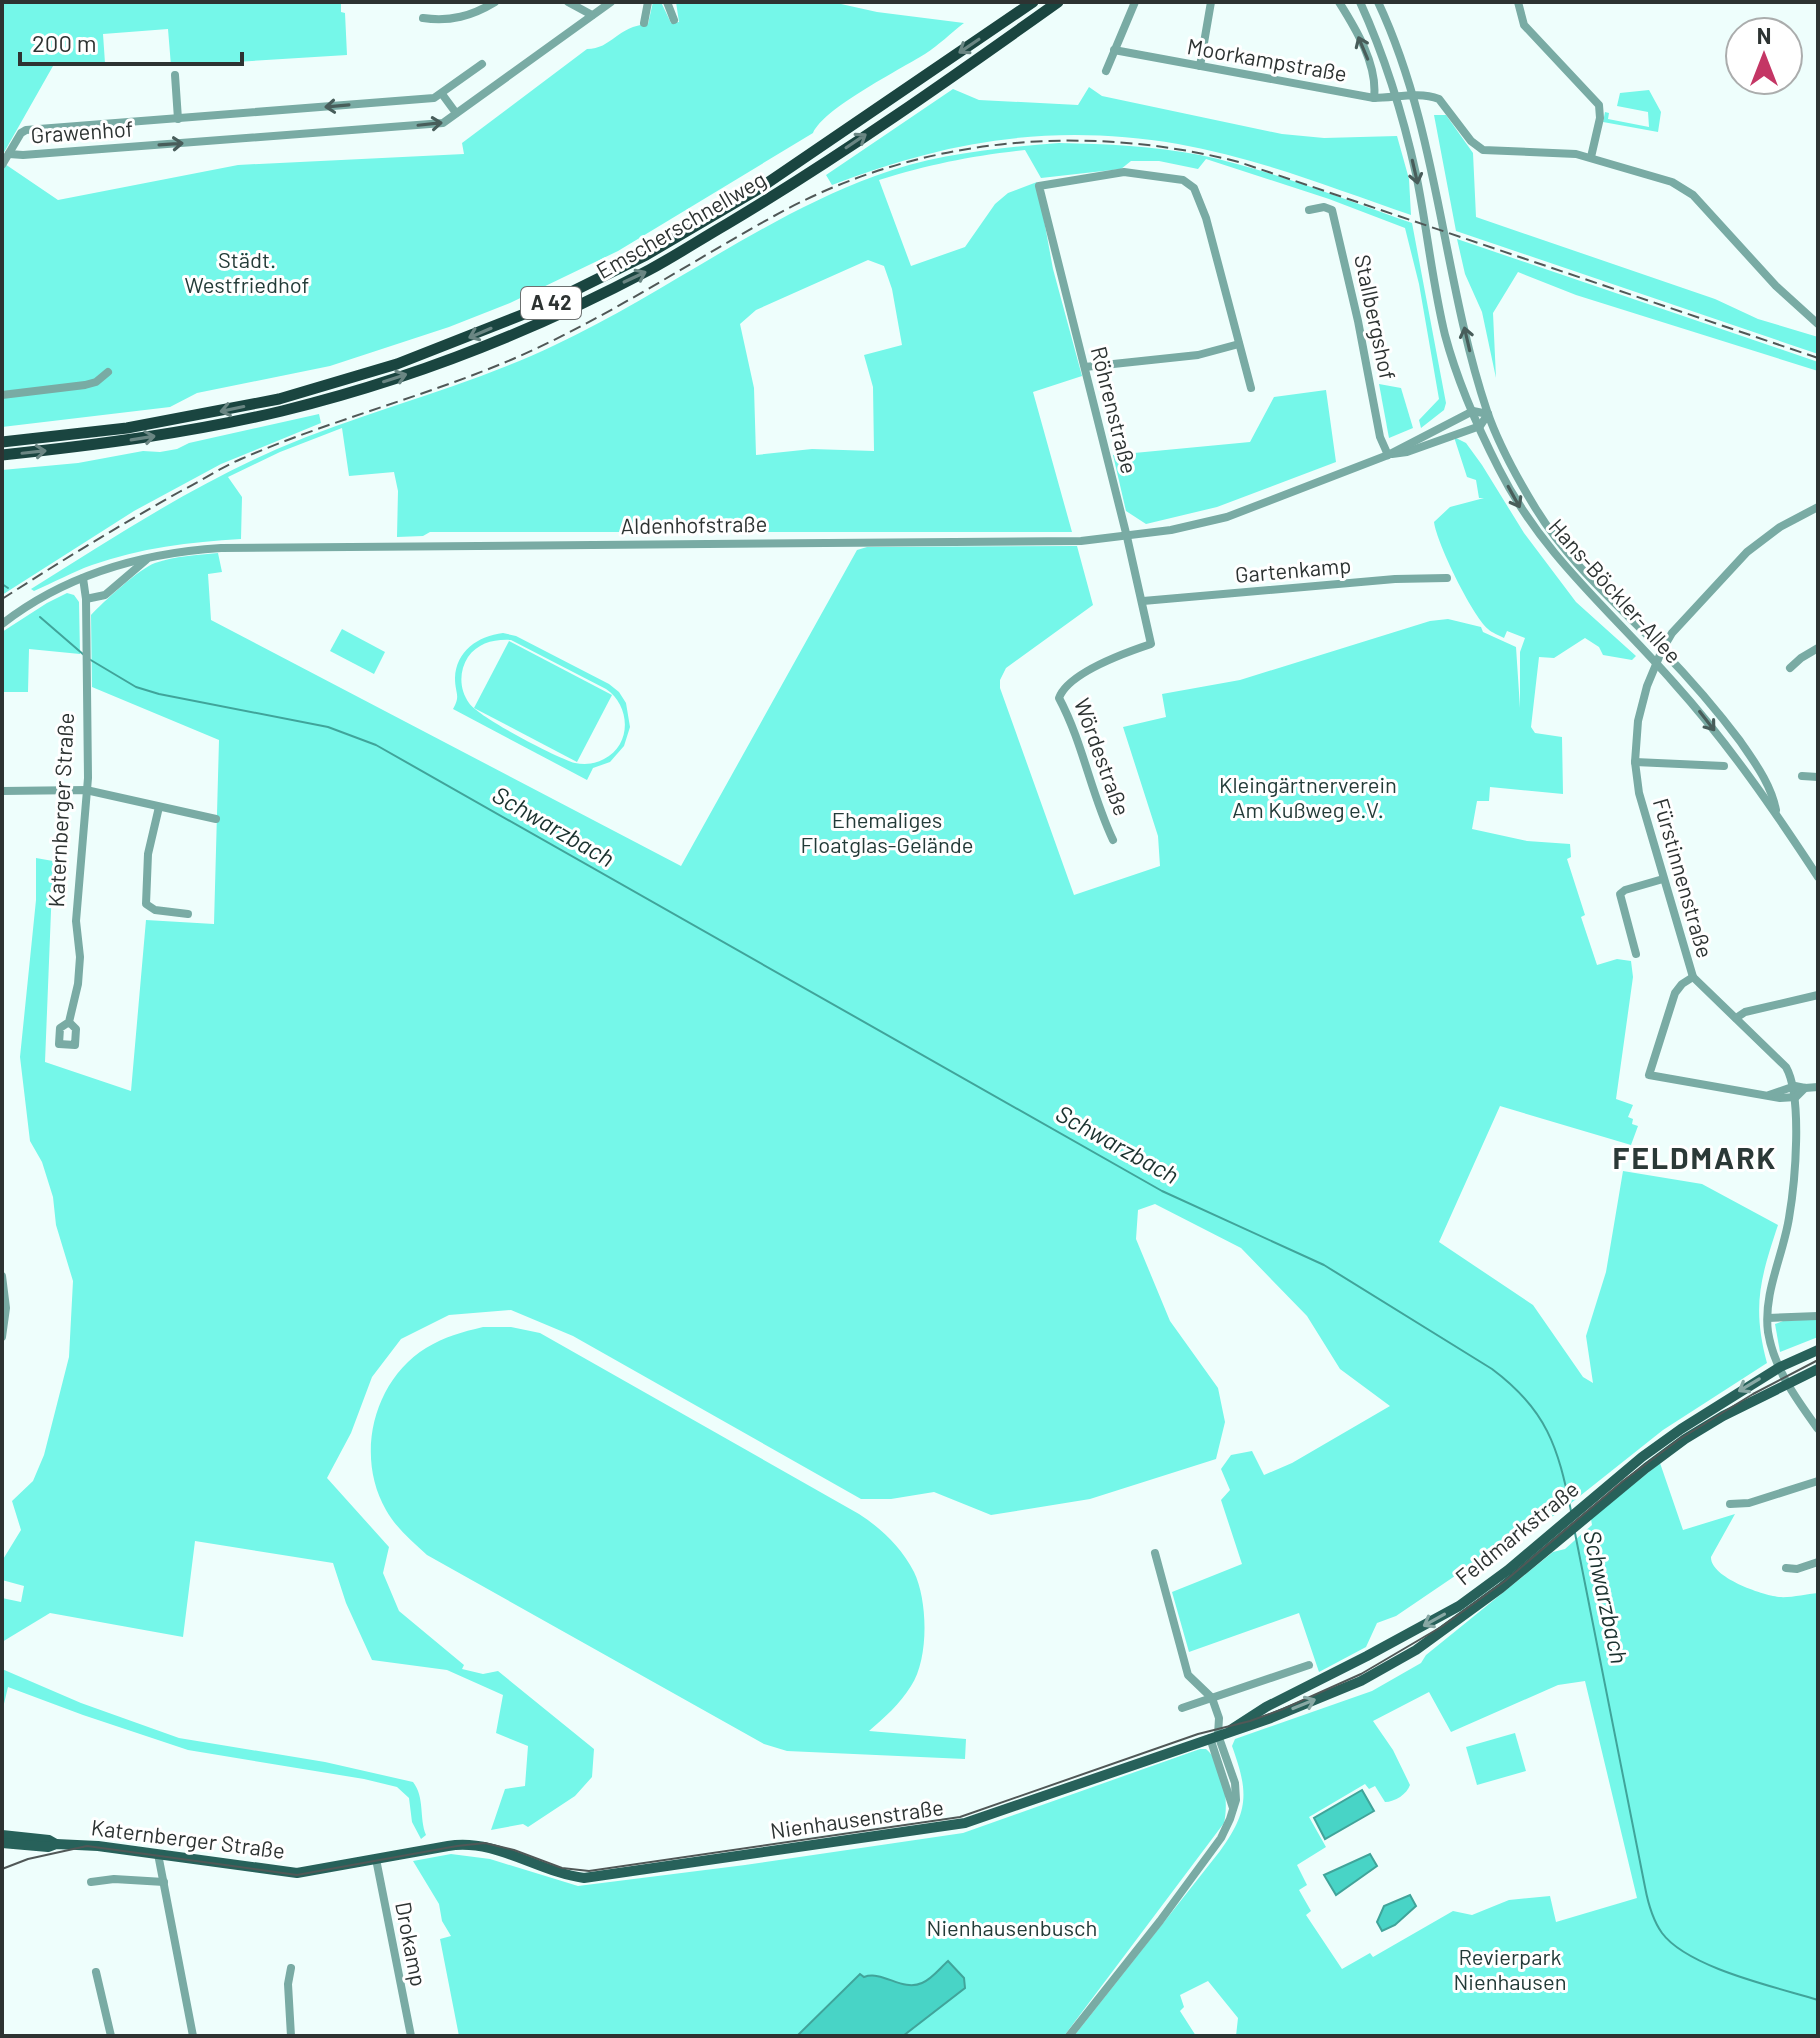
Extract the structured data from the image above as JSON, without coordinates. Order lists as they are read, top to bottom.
{
  "streets": {
    "highway": ["Emscherschnellweg", "A 42"],
    "main road": ["Katernberger Straße", "Feldmarkstraße", "Nienhausenstraße"],
    "street": [
      "Moorkampstraße",
      "Grawenhof",
      "Stallbergshof",
      "Röhrenstraße",
      "Aldenhofstraße",
      "Gartenkamp",
      "Hans-Böckler-Allee",
      "Wördestraße",
      "Fürstinnenstraße",
      "Drokamp"
    ]
  },
  "crossings": [
    ["Moorkampstraße", "Hans-Böckler-Allee"],
    ["Stallbergshof", "Aldenhofstraße"],
    ["Röhrenstraße", "Aldenhofstraße"],
    ["Röhrenstraße", "Gartenkamp"],
    ["Röhrenstraße", "Wördestraße"],
    ["Aldenhofstraße", "Hans-Böckler-Allee"],
    ["Aldenhofstraße", "Katernberger Straße"],
    ["Hans-Böckler-Allee", "Fürstinnenstraße"],
    ["Katernberger Straße", "Nienhausenstraße"],
    ["Katernberger Straße", "Drokamp"],
    ["Fürstinnenstraße", "Feldmarkstraße"],
    ["Feldmarkstraße", "Nienhausenstraße"]
  ],
  "districts": ["FELDMARK"],
  "water": ["Schwarzbach"],
  "parks": [
    "Städt. Westfriedhof",
    "Kleingärtnerverein Am Kußweg e.V.",
    "Ehemaliges Floatglas-Gelände",
    "Nienhausenbusch",
    "Revierpark Nienhausen"
  ],
  "scale_bar": "200 m",
  "north": "top"
}
